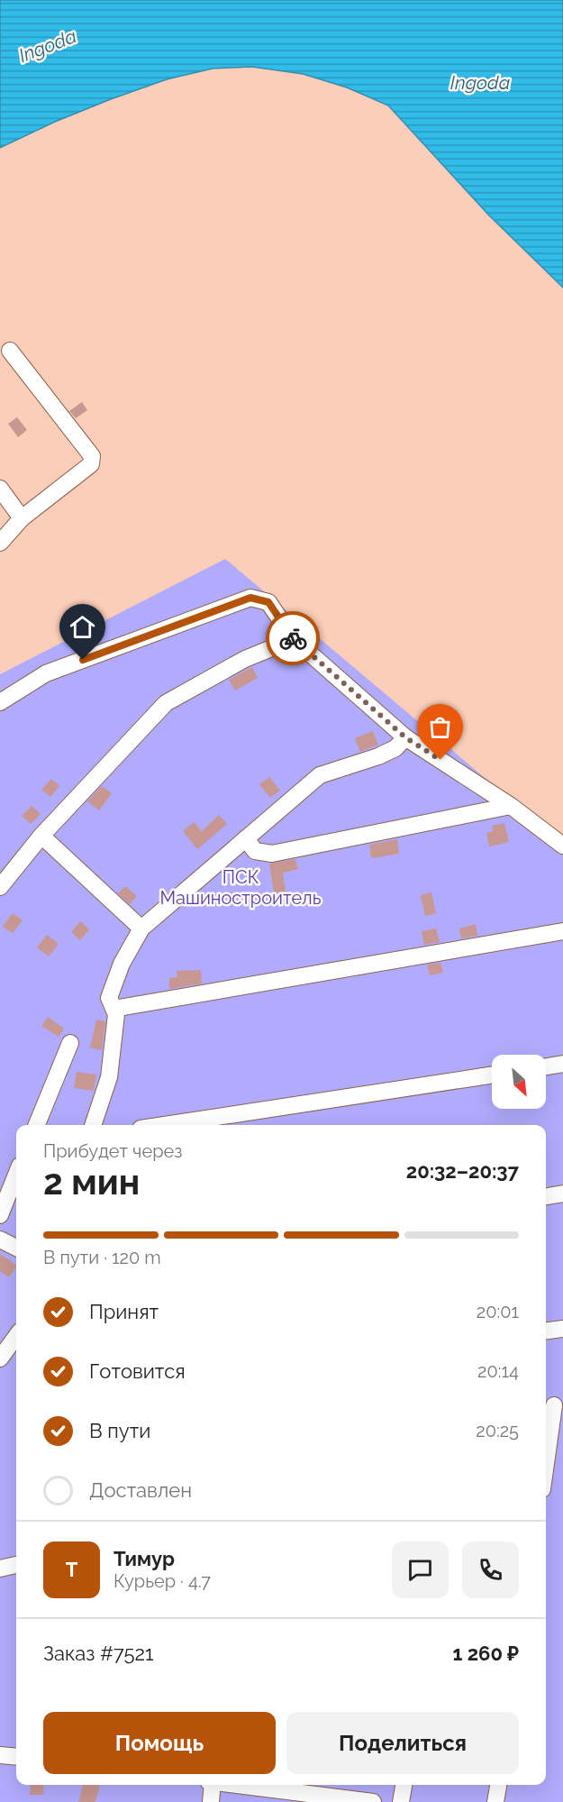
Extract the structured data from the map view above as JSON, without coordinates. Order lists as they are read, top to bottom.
{
  "water": ["Ingoda"],
  "parks": ["ПСК Машиностроитель"],
  "north": "bottom right",
  "page": {
    "heading": ["2 мин", "Прибудет через", "20:32–20:37"],
    "panel": [
      "Тимур",
      "Курьер · 4.7",
      "Заказ #7521",
      "1 260 ₽"
    ],
    "bar": "В пути · 120 m",
    "list": [
      ["Принят", "20:01"],
      ["Готовится", "20:14"],
      ["В пути", "20:25"],
      "Доставлен"
    ],
    "round": "Т",
    "buttons": ["Помощь", "Поделиться"]
  }
}
